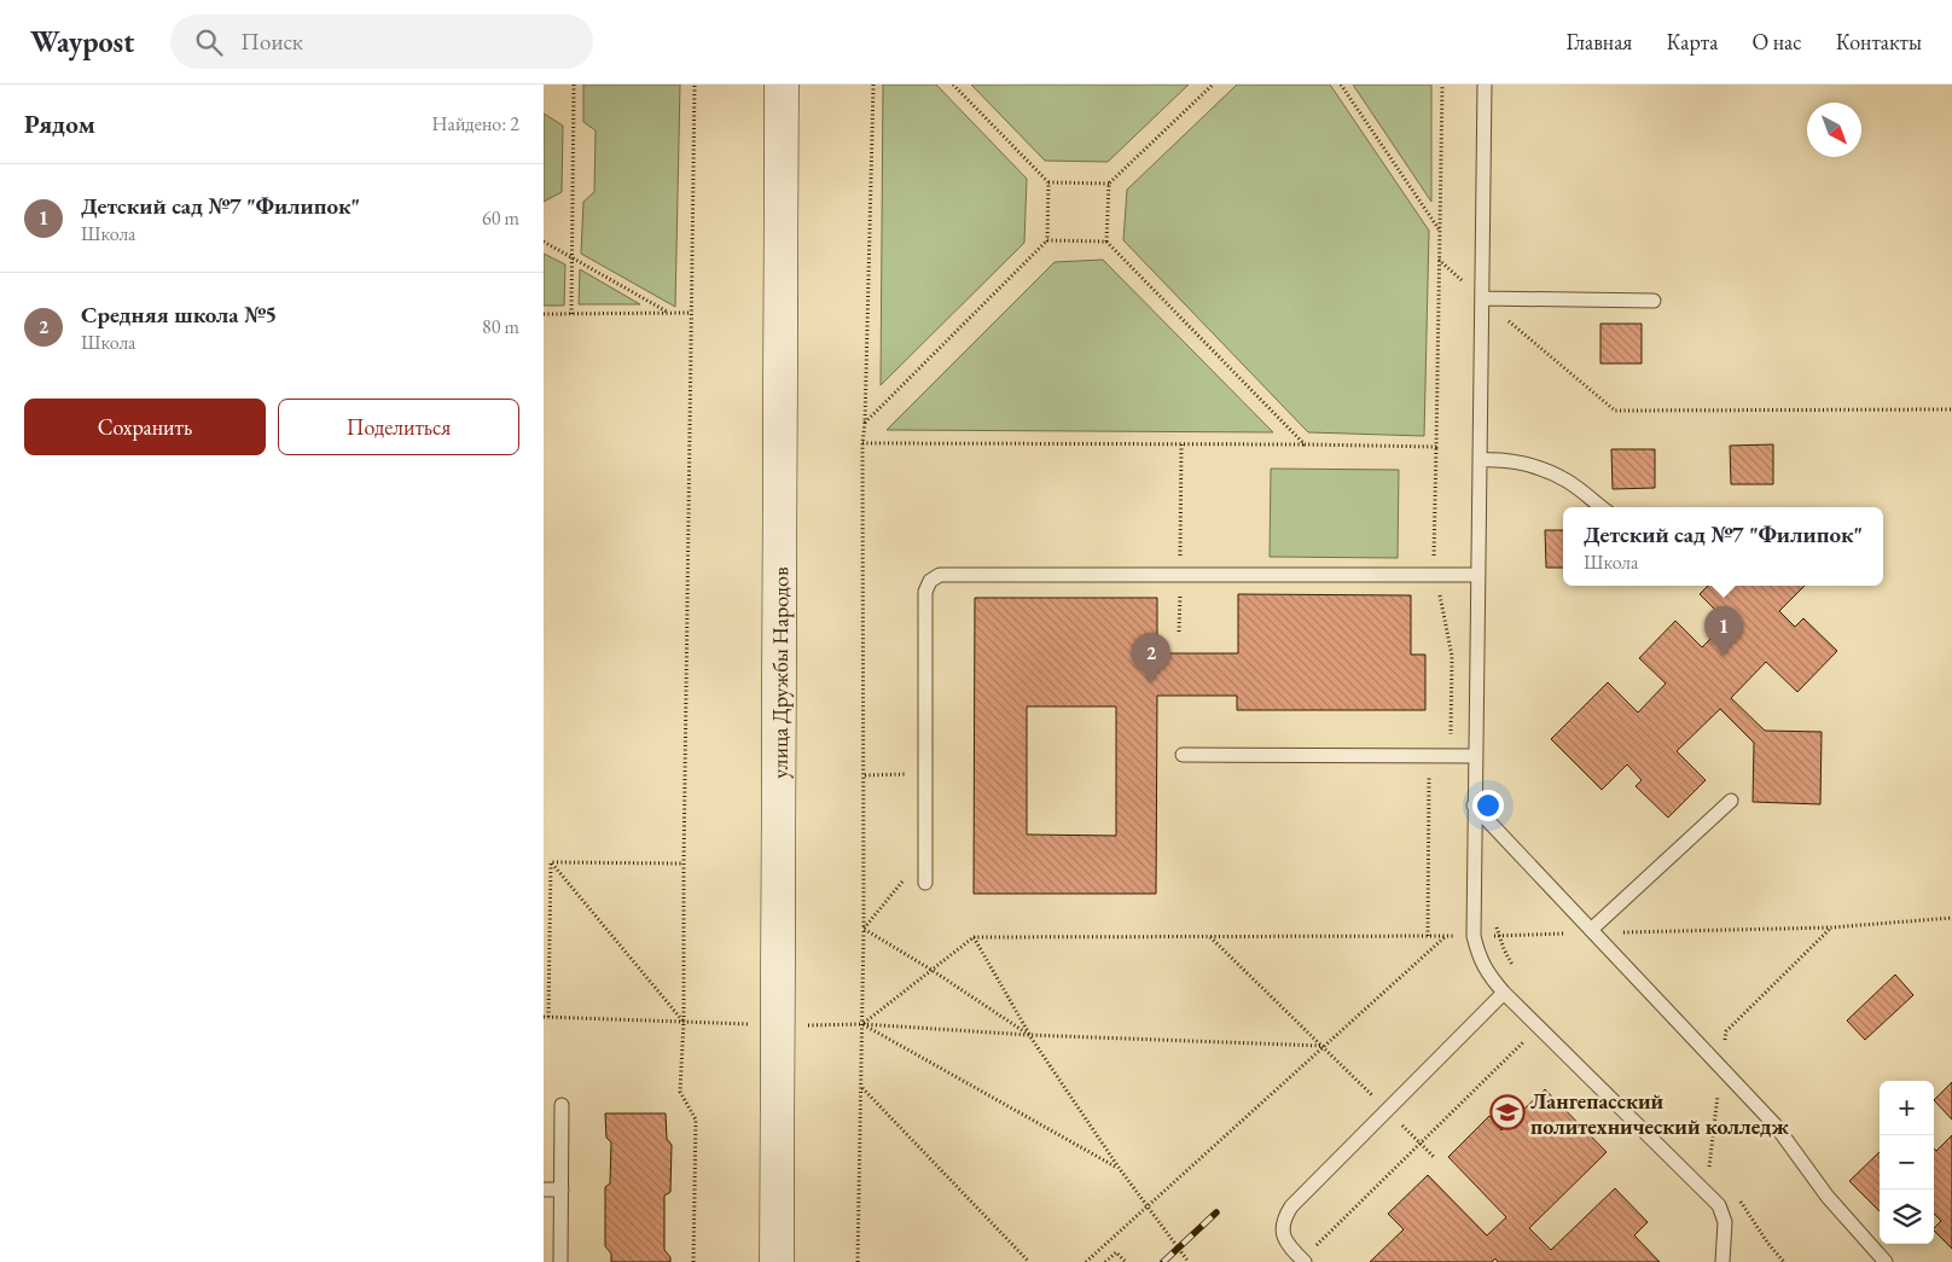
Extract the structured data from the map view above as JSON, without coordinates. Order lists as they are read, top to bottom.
{
  "streets": {
    "street": ["улица Дружбы Народов"]
  },
  "places": {
    "school or university": ["Лангепасский политехнический колледж"]
  },
  "north": "bottom right",
  "page": {
    "header": "Waypost",
    "search": "Поиск",
    "nav": [
      "Главная",
      "Карта",
      "О нас",
      "Контакты"
    ],
    "heading": ["Рядом", "Найдено: 2"],
    "list": [
      {
        "mark": "1",
        "name": "Детский сад №7 \"Филипок\"",
        "note": "Школа",
        "value": "60 m"
      },
      {
        "mark": "2",
        "name": "Средняя школа №5",
        "note": "Школа",
        "value": "80 m"
      }
    ],
    "buttons": ["Сохранить", "Поделиться"],
    "popup": ["Детский сад №7 \"Филипок\"", "Школа"],
    "pins": ["1", "2"],
    "map_buttons": ["+", "−"]
  }
}
